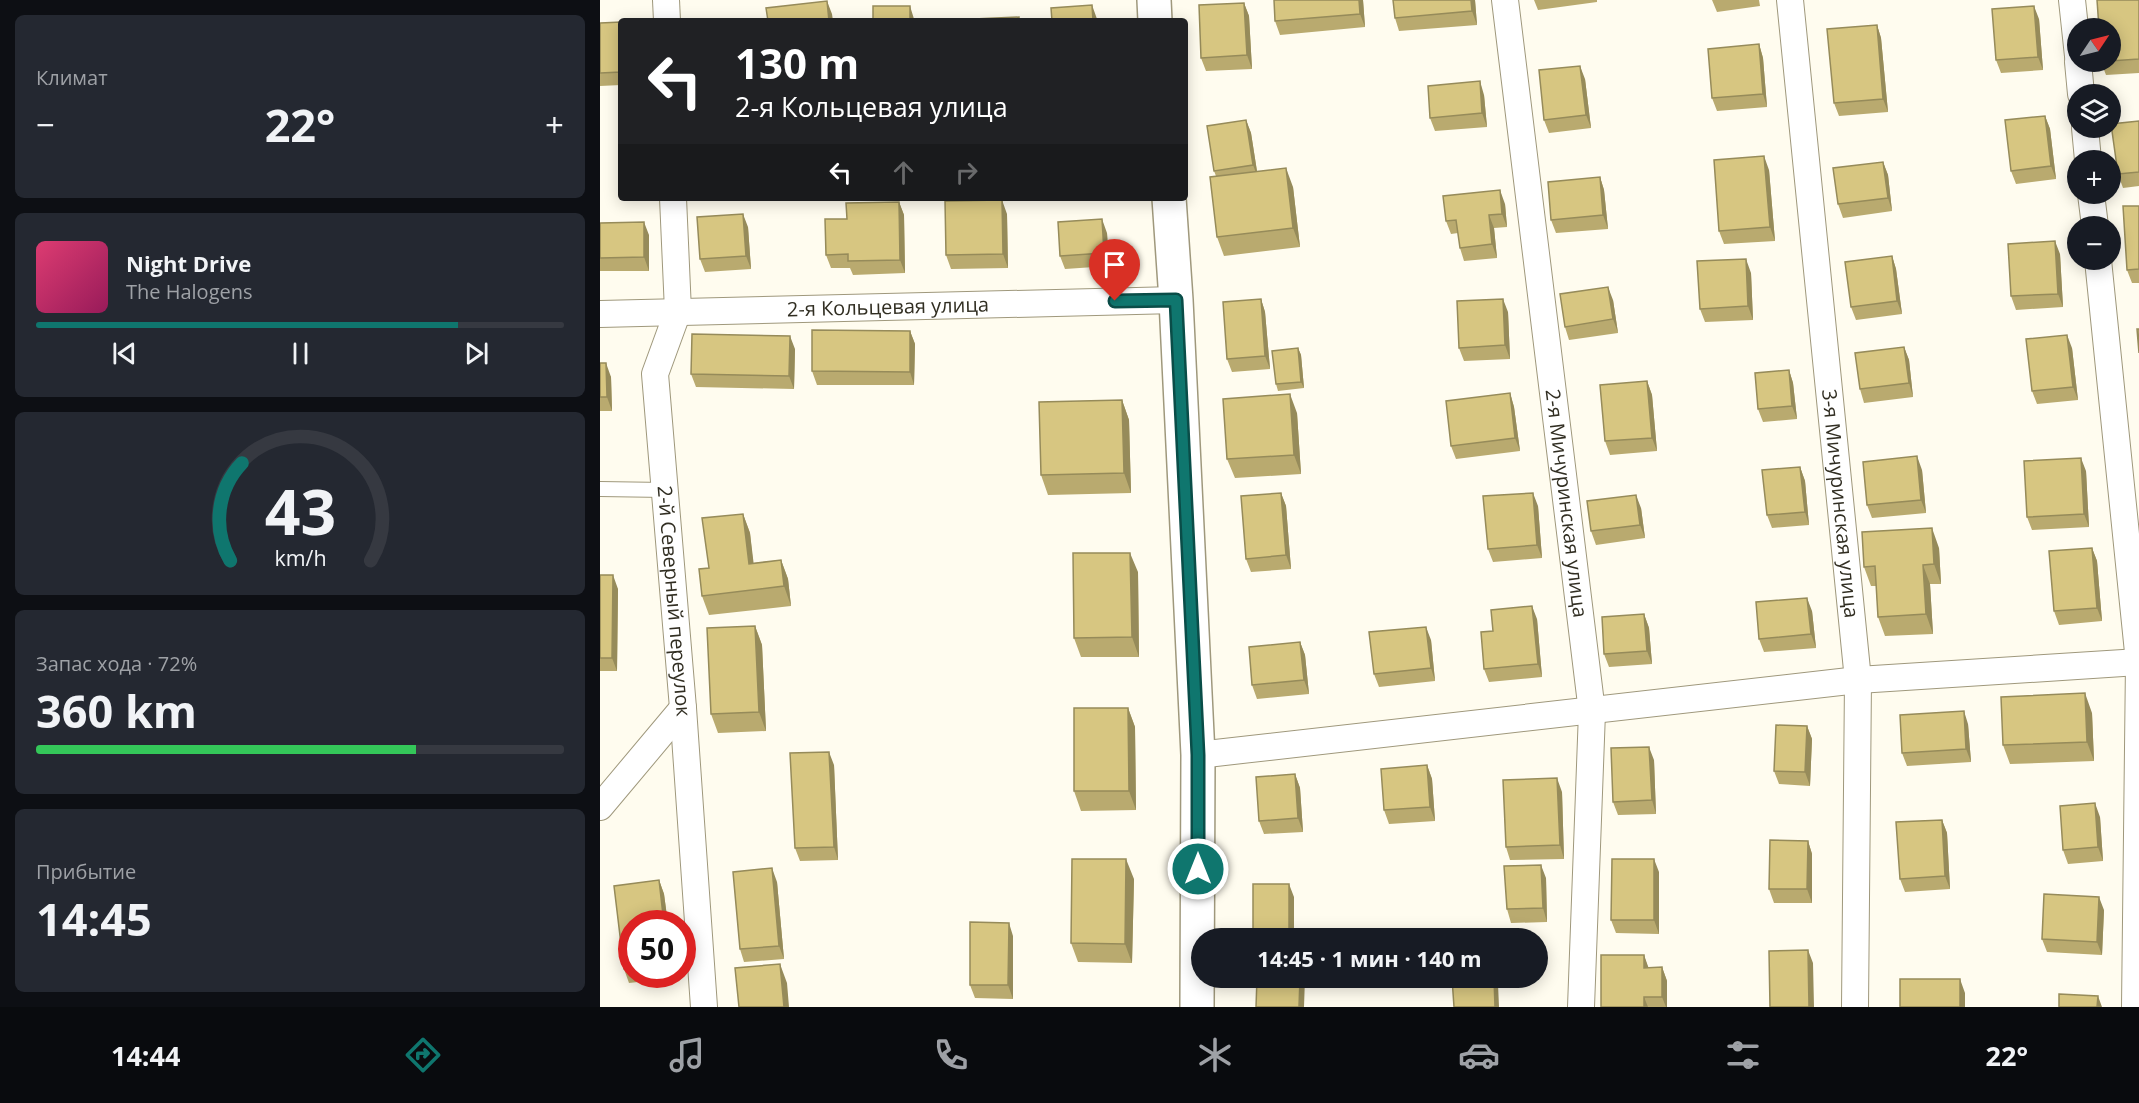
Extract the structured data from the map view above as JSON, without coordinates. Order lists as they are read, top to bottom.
{
  "streets": {
    "street": [
      "2-я Кольцевая улица",
      "2-я Мичуринская улица",
      "3-я Мичуринская улица",
      "2-й Северный переулок"
    ]
  },
  "crossings": [
    ["2-я Кольцевая улица", "2-й Северный переулок"]
  ],
  "north": "top right",
  "page": {
    "tile": [
      "Климат",
      ["Запас хода · 72%", "360 km"],
      ["Прибытие", "14:45"]
    ],
    "map_buttons": ["+", "−"],
    "turn": ["130 m", "2-я Кольцевая улица"],
    "heat": ["−", "22°", "+"],
    "song": ["Night Drive", "The Halogens"],
    "limit": "50",
    "trip": "14:45 · 1 мин · 140 m",
    "tabs": ["14:44", "22°"],
    "gauge": ["43", "km/h"]
  }
}
